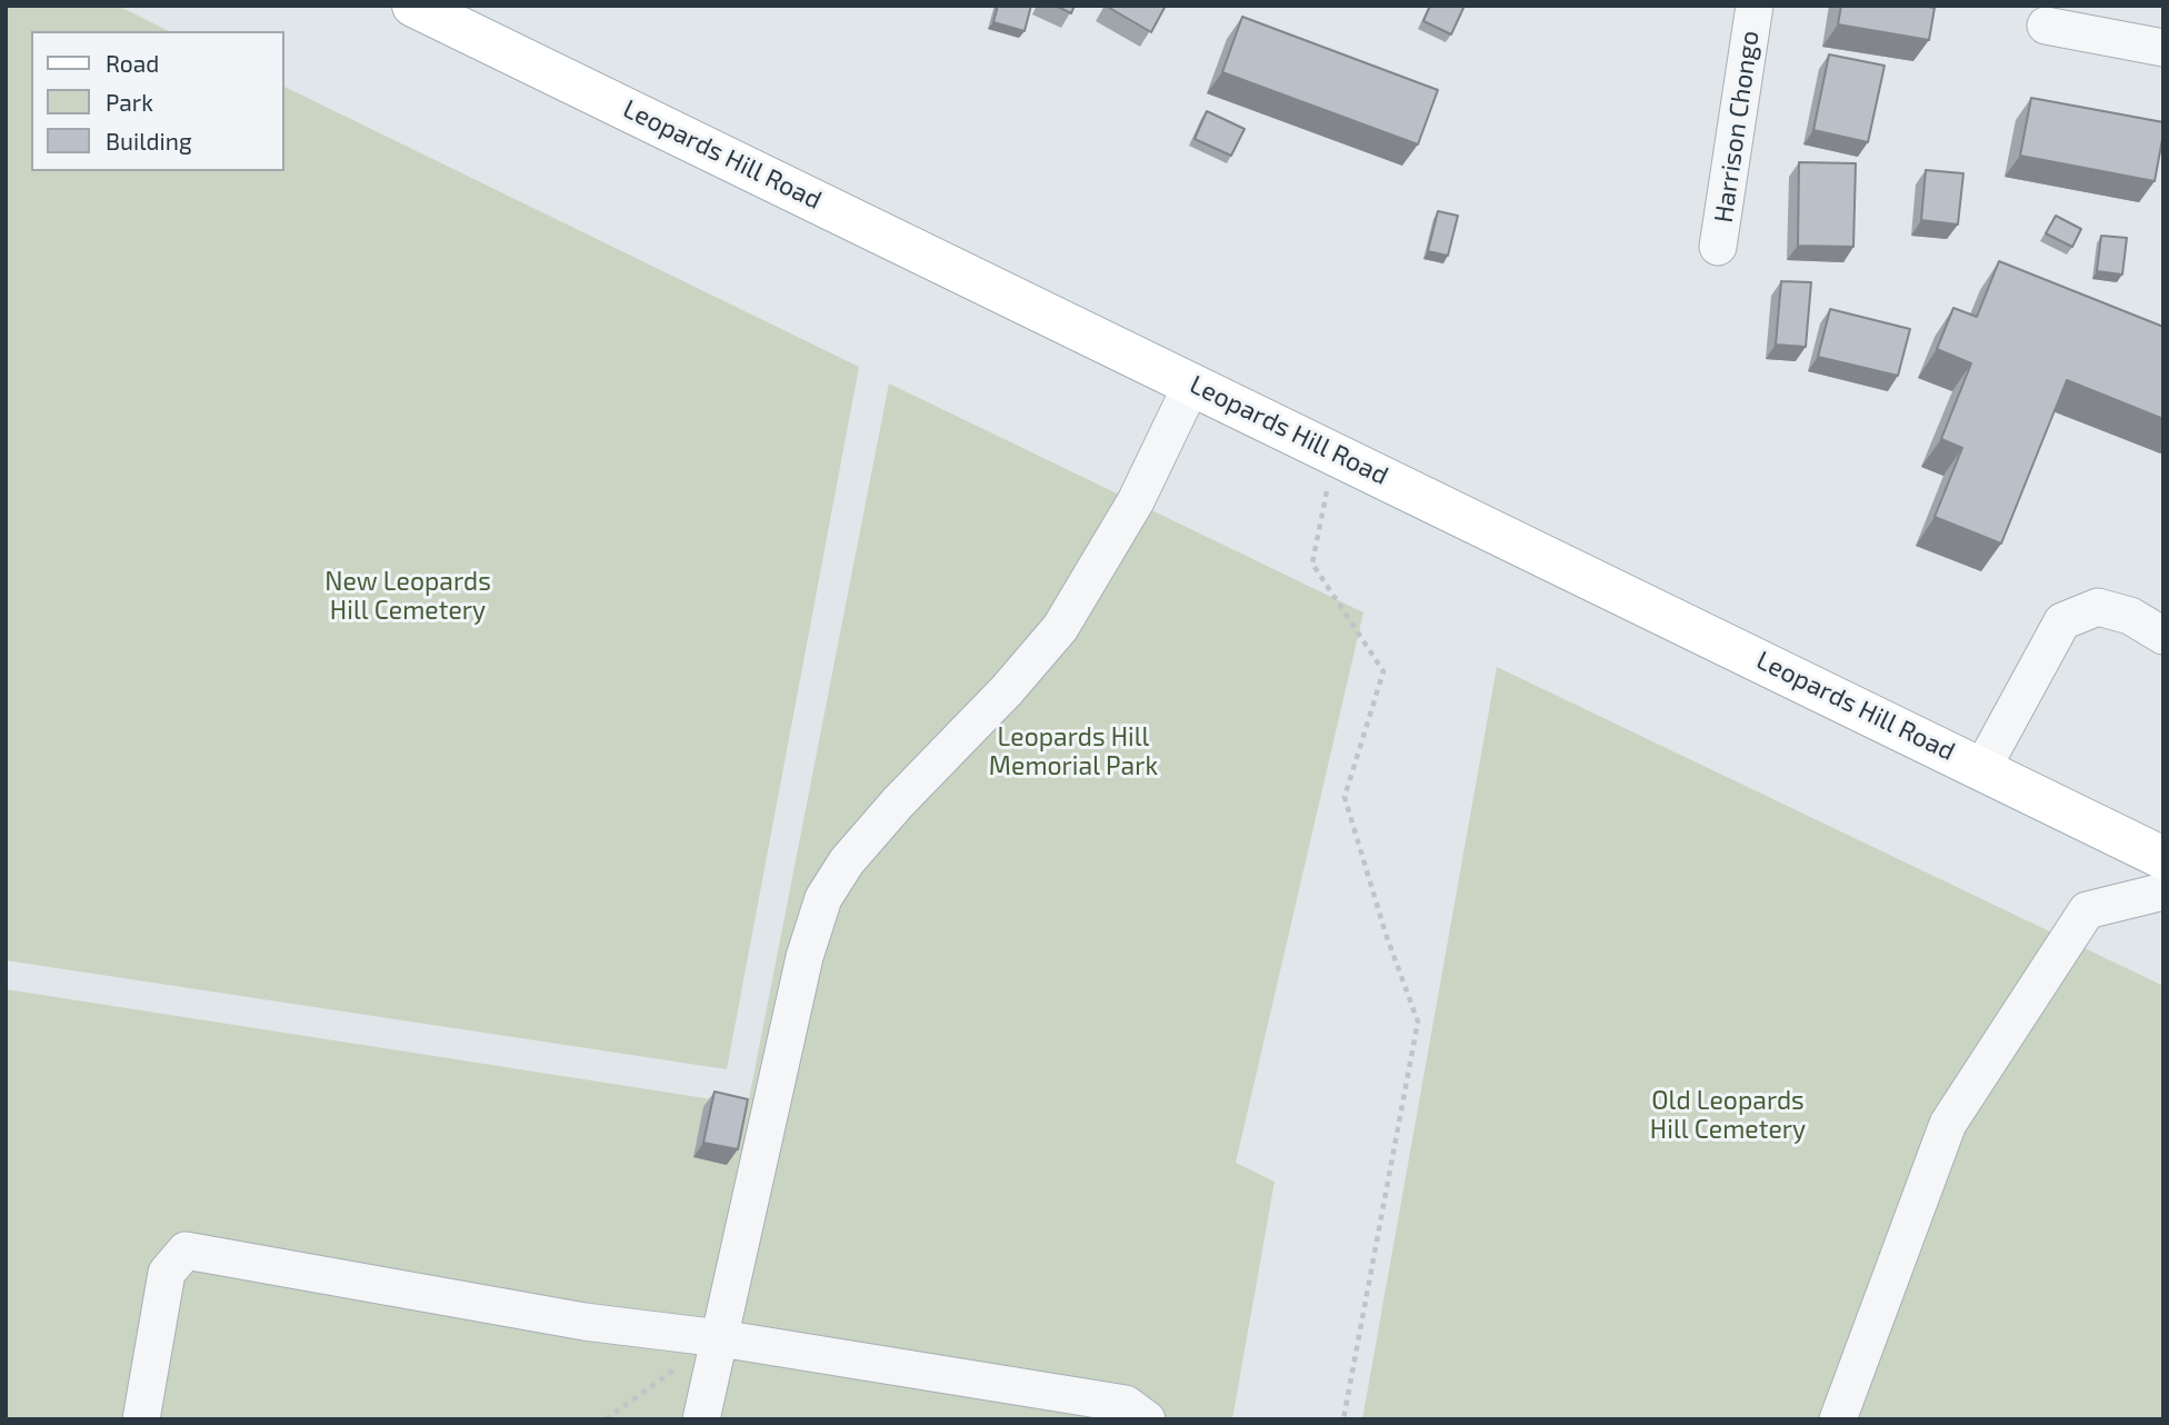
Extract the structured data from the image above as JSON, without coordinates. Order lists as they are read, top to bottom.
{
  "streets": {
    "main road": ["Leopards Hill Road"],
    "street": ["Harrison Chongo"]
  },
  "parks": ["New Leopards Hill Cemetery", "Leopards Hill Memorial Park", "Old Leopards Hill Cemetery"],
  "legend": ["Road", "Park", "Building"]
}
